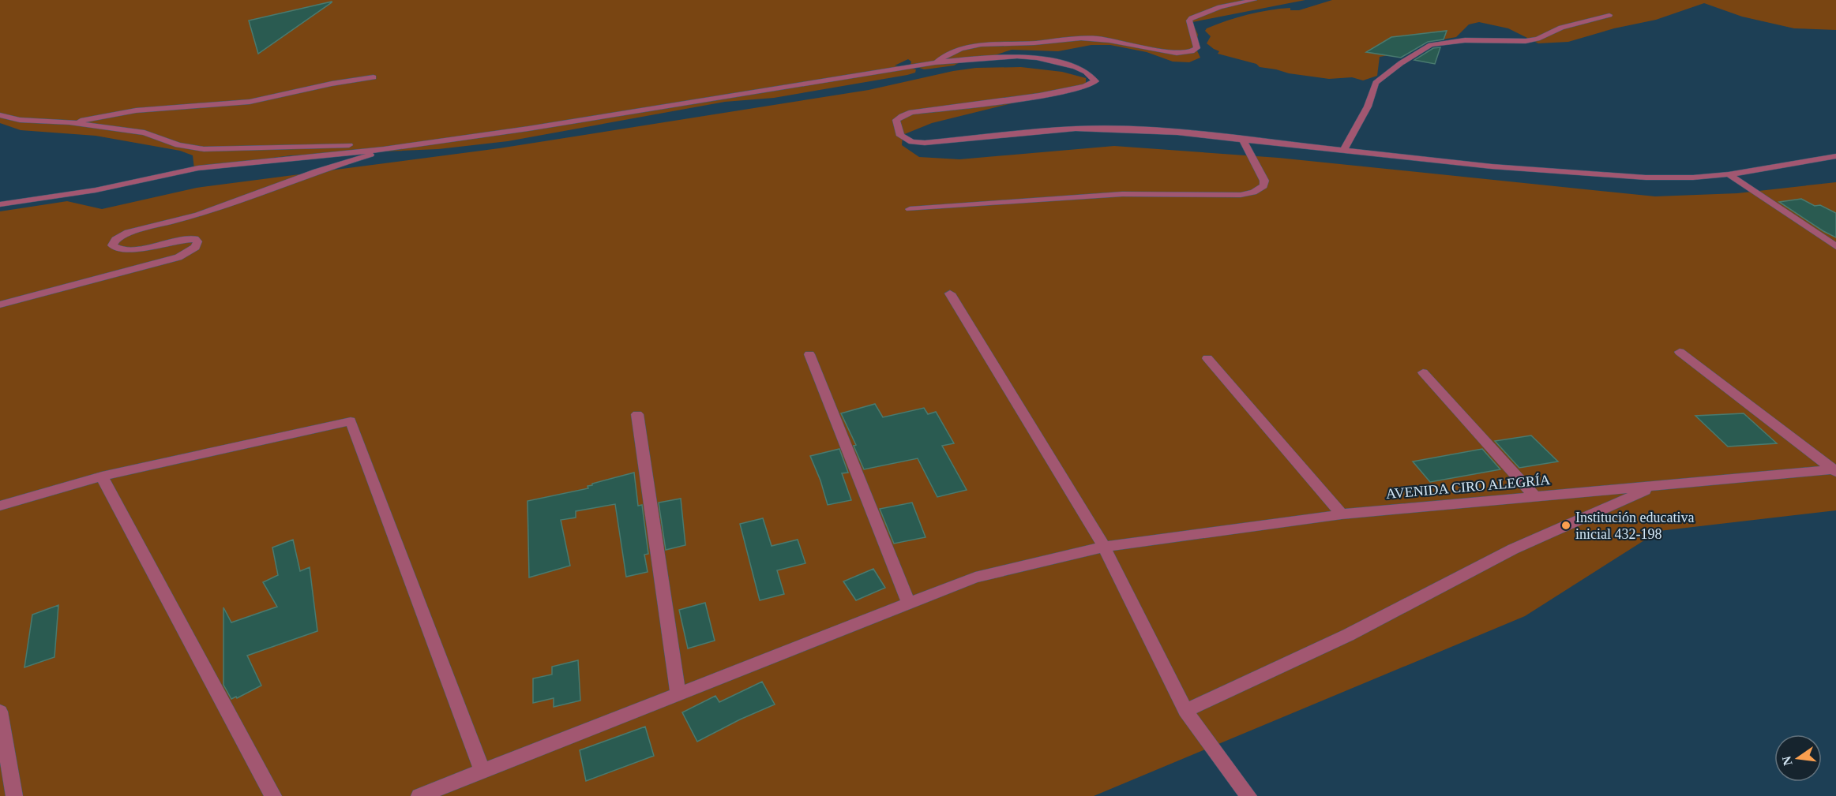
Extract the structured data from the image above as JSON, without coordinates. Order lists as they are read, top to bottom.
{
  "streets": {
    "street": ["AVENIDA CIRO ALEGRÍA"]
  },
  "places": ["Institución educativa inicial 432-198"],
  "north": "left"
}
